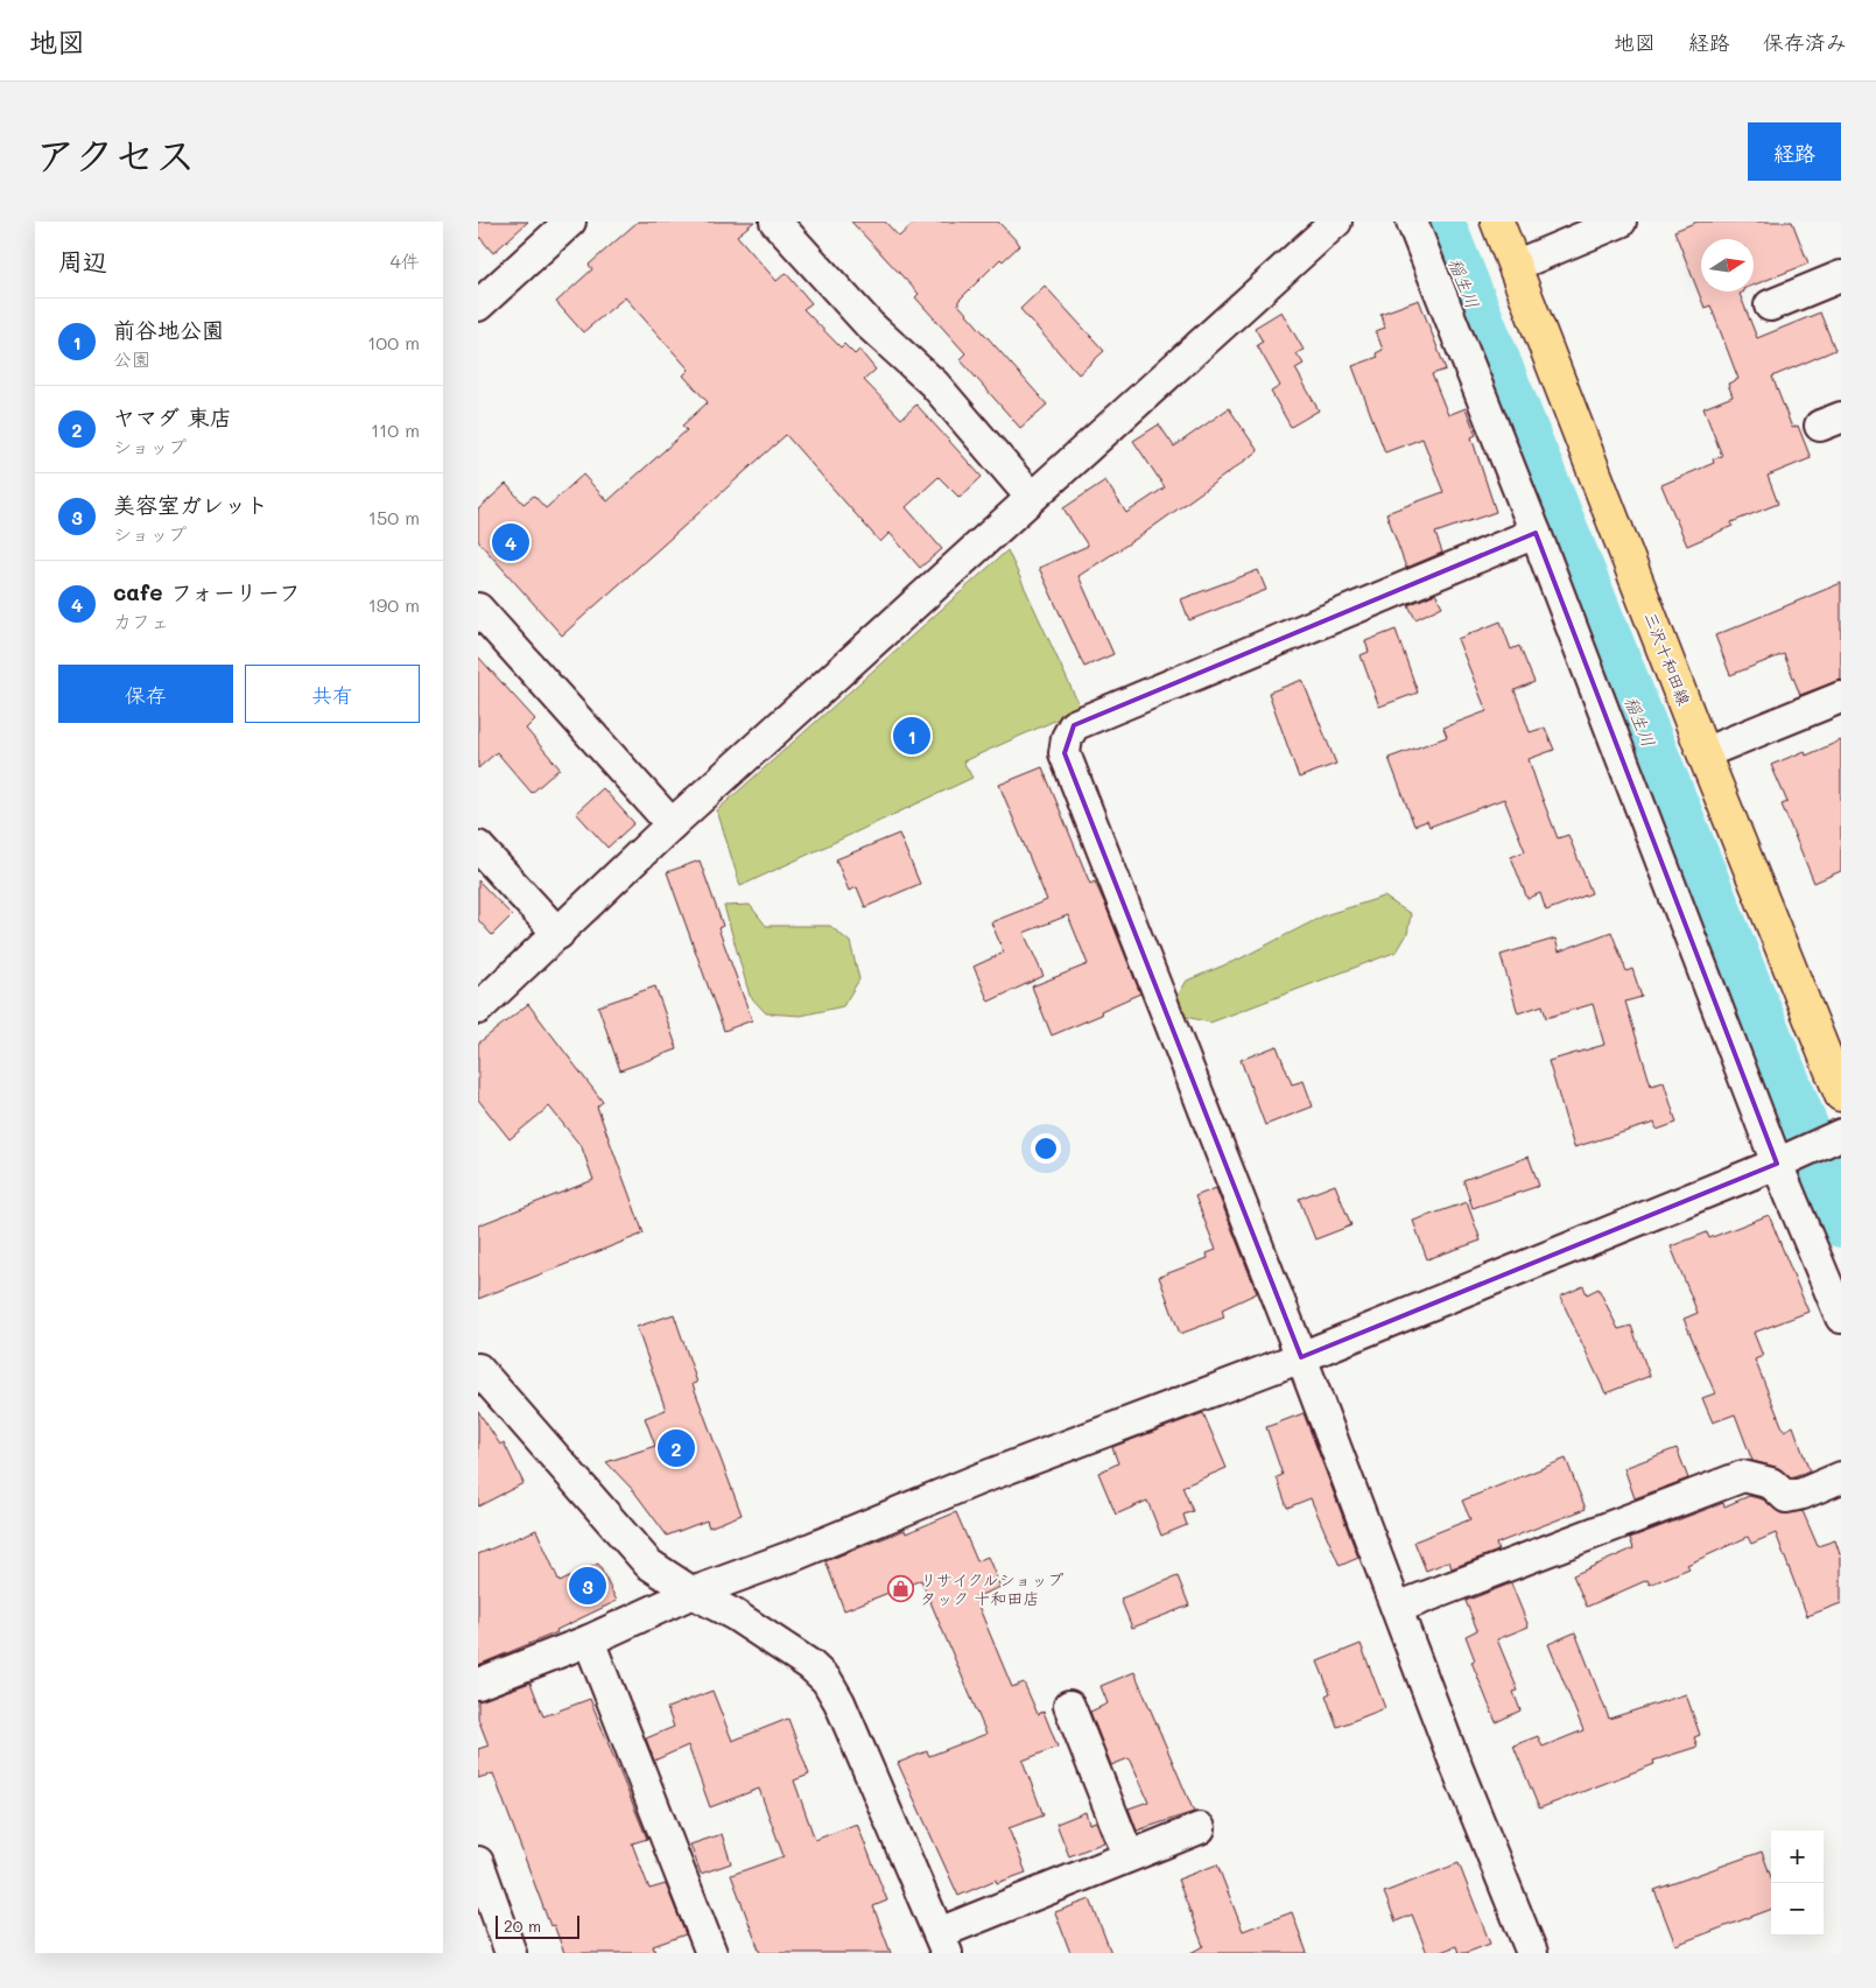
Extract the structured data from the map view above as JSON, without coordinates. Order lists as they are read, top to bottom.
{
  "streets": {
    "main road": ["三沢十和田線"]
  },
  "water": ["稲生川"],
  "places": {
    "shop": ["リサイクルショップ タック 十和田店"]
  },
  "scale_bar": "20 m",
  "north": "right",
  "page": {
    "header": "地図",
    "nav": ["地図", "経路", "保存済み"],
    "title": "アクセス",
    "buttons": [
      "経路",
      ["保存", "共有"]
    ],
    "heading": ["周辺", "4件"],
    "list": [
      {
        "mark": "1",
        "name": "前谷地公園",
        "note": "公園",
        "value": "100 m"
      },
      {
        "mark": "2",
        "name": "ヤマダ 東店",
        "note": "ショップ",
        "value": "110 m"
      },
      {
        "mark": "3",
        "name": "美容室ガレット",
        "note": "ショップ",
        "value": "150 m"
      },
      {
        "mark": "4",
        "name": "cafe フォーリーフ",
        "note": "カフェ",
        "value": "190 m"
      }
    ],
    "pins": [
      "4",
      "1",
      "2",
      "3"
    ],
    "map_buttons": ["+", "−"],
    "scale": "20 m"
  }
}
